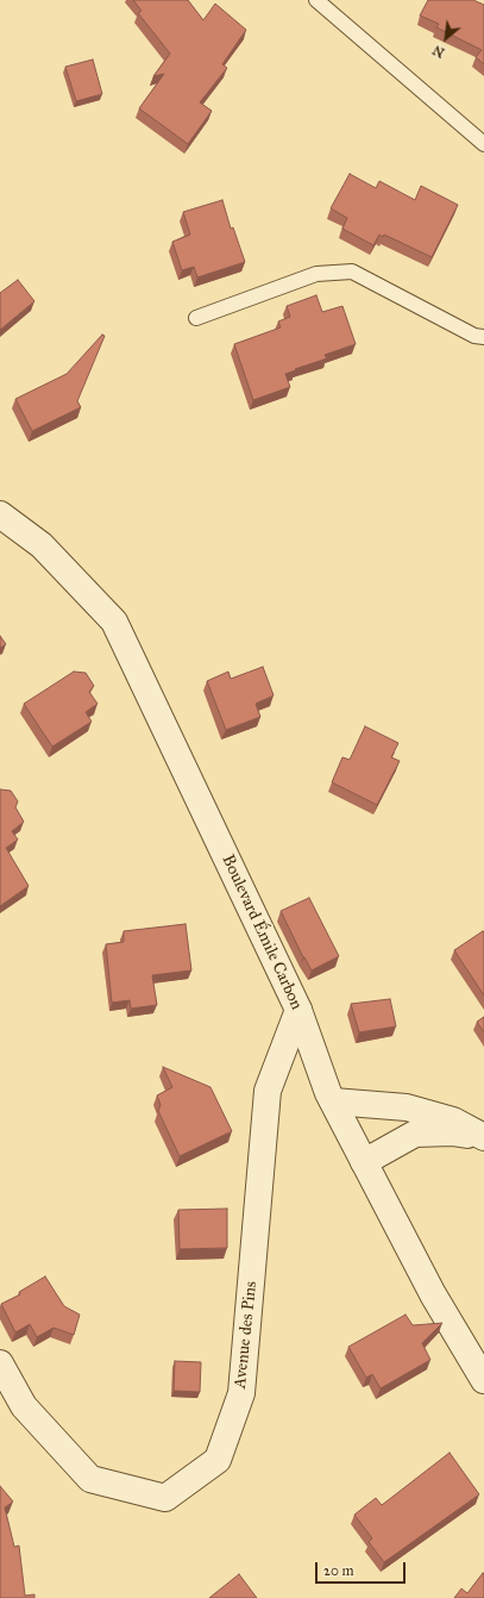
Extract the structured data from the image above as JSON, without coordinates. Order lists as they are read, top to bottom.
{
  "streets": {
    "street": ["Boulevard Émile Carbon", "Avenue des Pins"]
  },
  "crossings": [
    ["Boulevard Émile Carbon", "Avenue des Pins"]
  ],
  "scale_bar": "20 m",
  "north": "bottom left"
}
